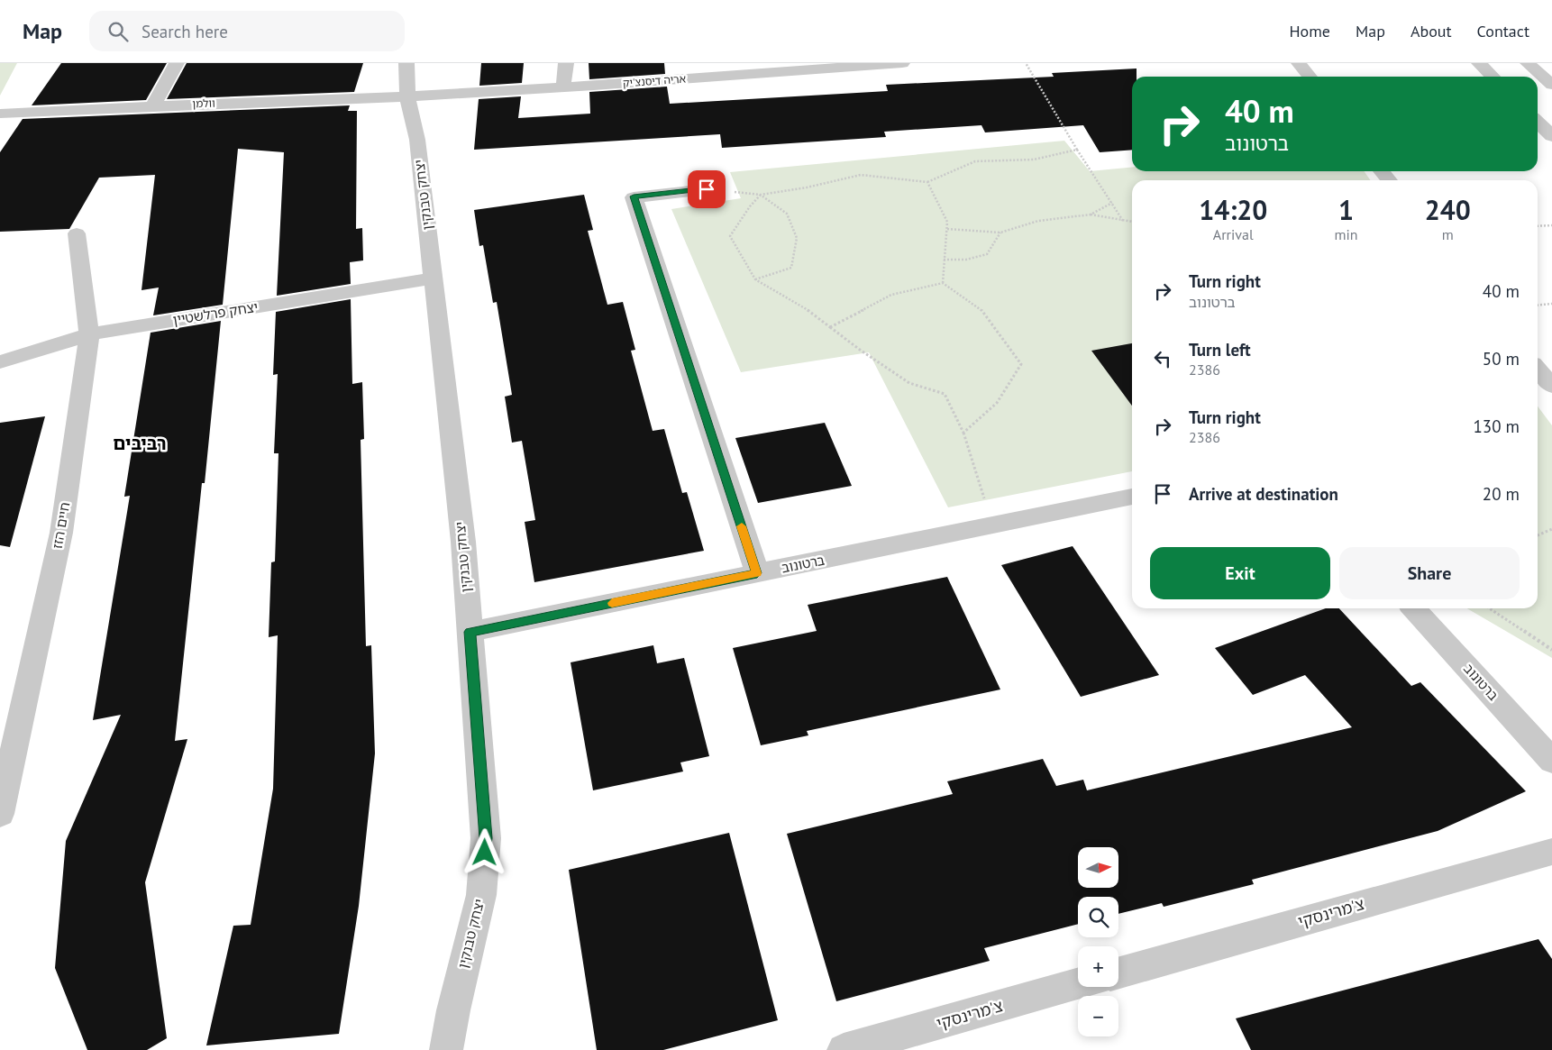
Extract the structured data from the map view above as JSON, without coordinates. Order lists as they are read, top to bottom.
{
  "streets": {
    "street": [
      "אריה דיסנצ'יק",
      "וולמן",
      "יצחק טבנקין",
      "יצחק פרלשטיין",
      "חיים הזז",
      "ברטונוב",
      "צ'מרינסקי"
    ]
  },
  "crossings": [
    ["אריה דיסנצ'יק", "וולמן"],
    ["אריה דיסנצ'יק", "יצחק טבנקין"],
    ["וולמן", "יצחק טבנקין"],
    ["יצחק טבנקין", "יצחק פרלשטיין"],
    ["יצחק טבנקין", "ברטונוב"],
    ["יצחק פרלשטיין", "חיים הזז"]
  ],
  "districts": ["רביבים"],
  "north": "right",
  "page": {
    "header": "Map",
    "search": "Search here",
    "nav": [
      "Home",
      "Map",
      "About",
      "Contact"
    ],
    "turn": ["40 m", "ברטונוב"],
    "eta": [
      "14:20",
      "Arrival",
      "1",
      "min",
      "240",
      "m"
    ],
    "list": [
      {
        "name": "Turn right",
        "note": "ברטונוב",
        "value": "40 m"
      },
      {
        "name": "Turn left",
        "note": "2386",
        "value": "50 m"
      },
      {
        "name": "Turn right",
        "note": "2386",
        "value": "130 m"
      },
      {
        "name": "Arrive at destination",
        "value": "20 m"
      }
    ],
    "buttons": ["Exit", "Share"],
    "map_buttons": ["+", "−"]
  }
}
